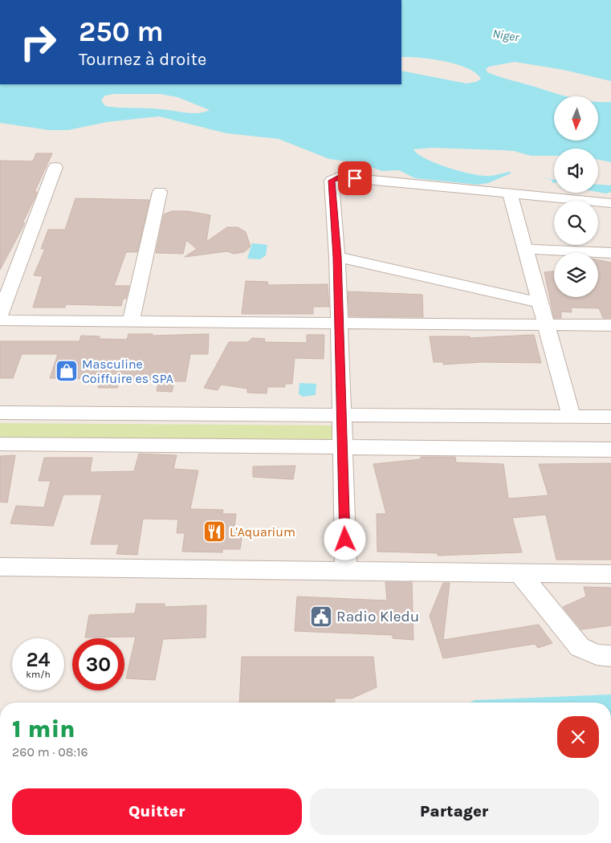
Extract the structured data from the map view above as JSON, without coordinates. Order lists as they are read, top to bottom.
{
  "water": ["Niger"],
  "places": {
    "shop": ["Masculine Coiffuire es SPA"],
    "restaurant": ["L'Aquarium"],
    "public building": ["Radio Kledu"]
  },
  "north": "bottom",
  "page": {
    "turn": ["250 m", "Tournez à droite"],
    "speed": "24 km/h",
    "limit": "30",
    "heading": ["1 min", "260 m · 08:16"],
    "buttons": ["Quitter", "Partager"]
  }
}
